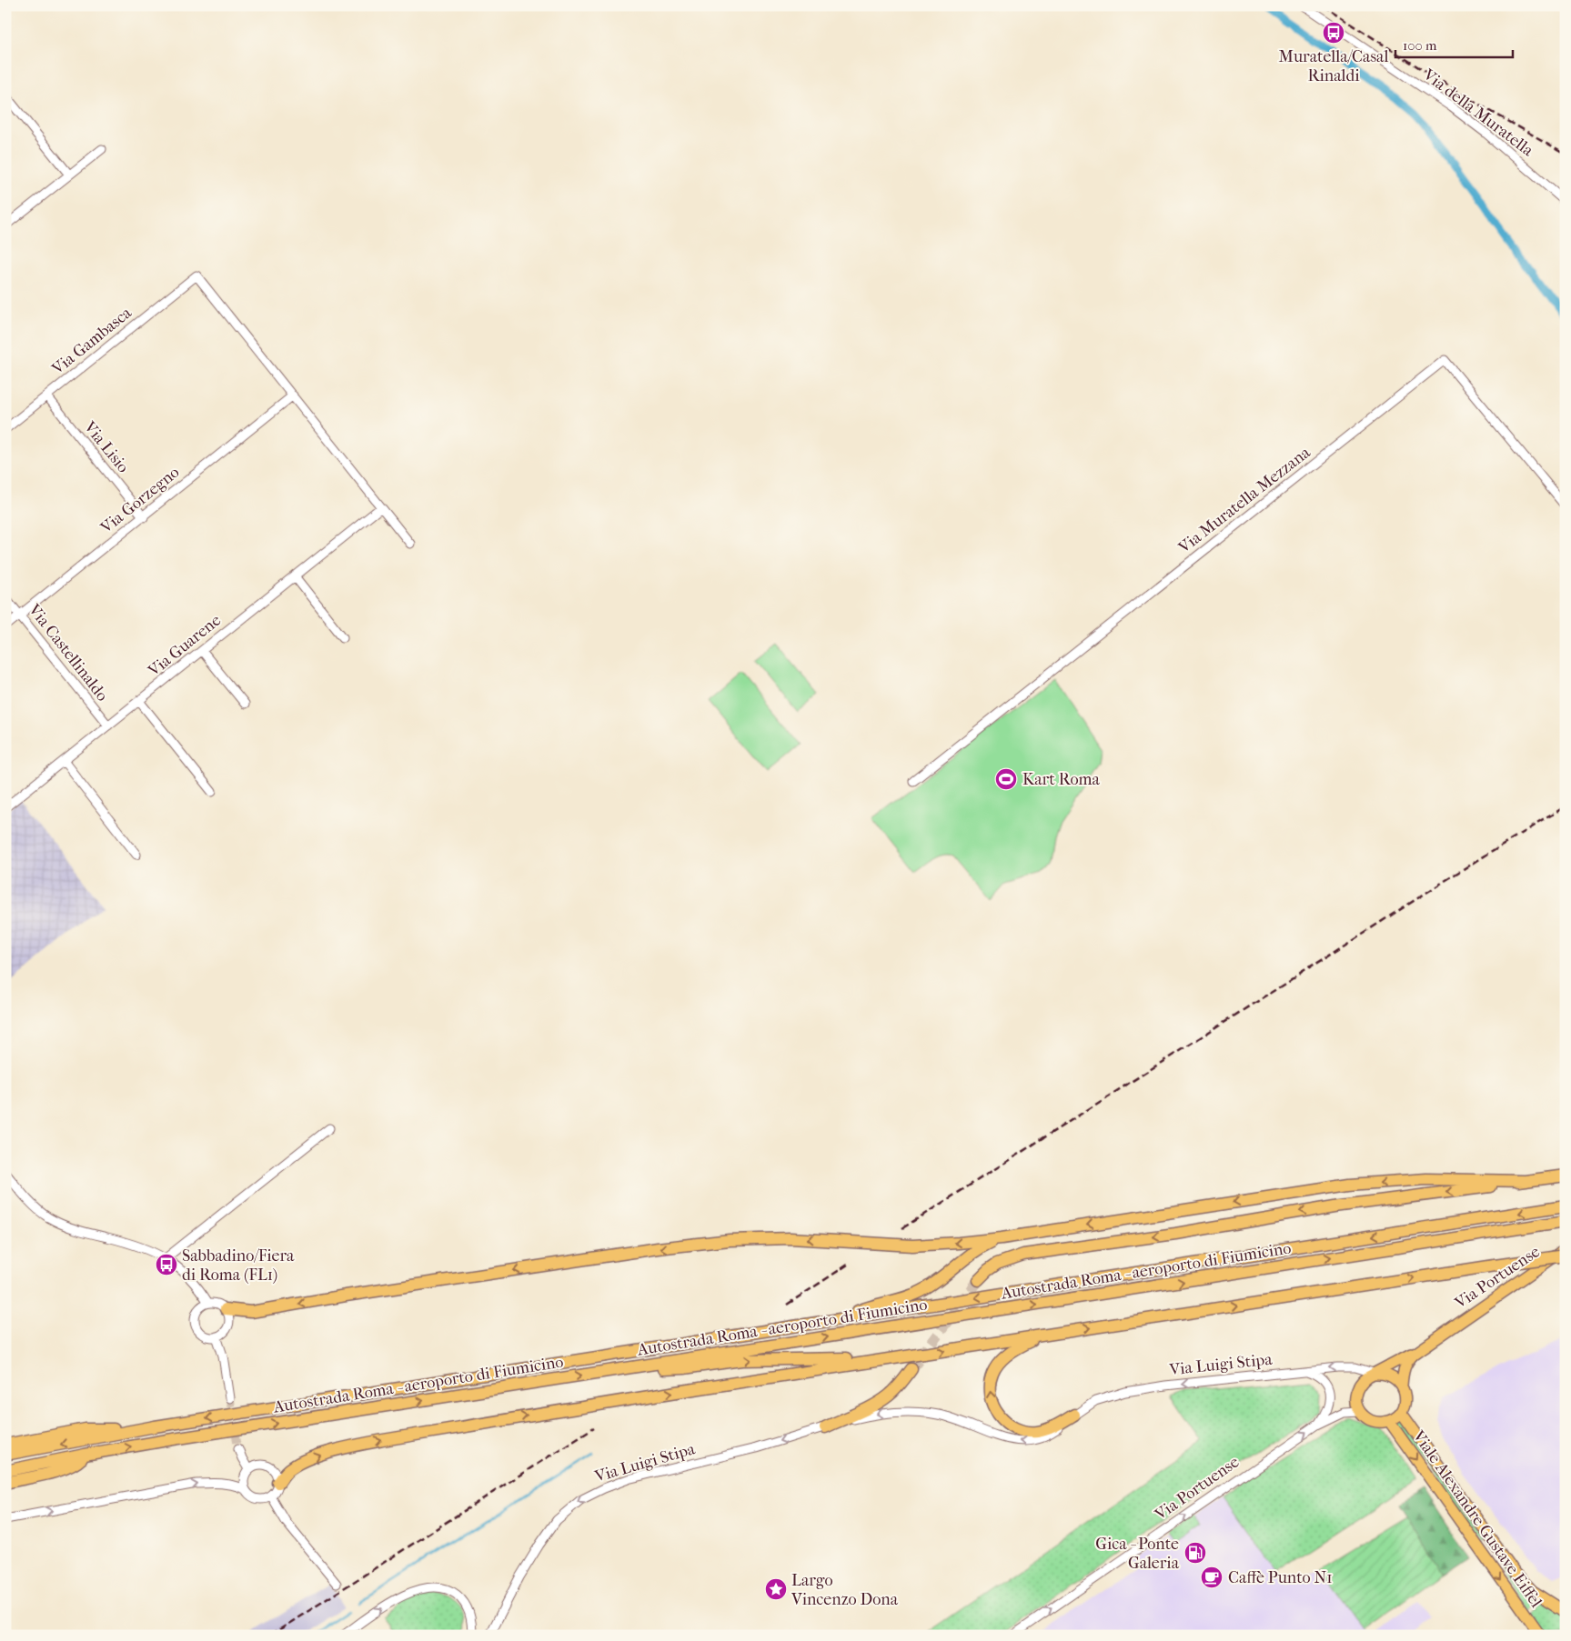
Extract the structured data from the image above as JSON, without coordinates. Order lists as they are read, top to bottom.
{
  "streets": {
    "highway": ["Autostrada Roma - aeroporto di Fiumicino"],
    "main road": ["Via Portuense", "Viale Alexandre Gustave Eiffel"],
    "street": [
      "Via della Muratella",
      "Via Gambasca",
      "Via Lisio",
      "Via Gorzegno",
      "Via Muratella Mezzana",
      "Via Guarene",
      "Via Castellinaldo",
      "Via Luigi Stipa"
    ]
  },
  "crossings": [
    ["Via Gambasca", "Via Lisio"],
    ["Via Gambasca", "Via Gorzegno"],
    ["Via Lisio", "Via Gorzegno"],
    ["Via Gorzegno", "Via Castellinaldo"],
    ["Via Guarene", "Via Castellinaldo"],
    ["Via Portuense", "Via Luigi Stipa"],
    ["Via Portuense", "Viale Alexandre Gustave Eiffel"],
    ["Via Luigi Stipa", "Viale Alexandre Gustave Eiffel"]
  ],
  "one_way": ["Via Portuense", "Via Luigi Stipa"],
  "places": {
    "bus stop": ["Muratella/Casal Rinaldi", "Sabbadino/Fiera di Roma (FL1)"],
    "sports": ["Kart Roma"],
    "fuel station": ["Gica - Ponte Galeria"],
    "cafe": ["Caffè Punto N1"],
    "place": ["Largo Vincenzo Dona"]
  },
  "scale_bar": "100 m"
}
